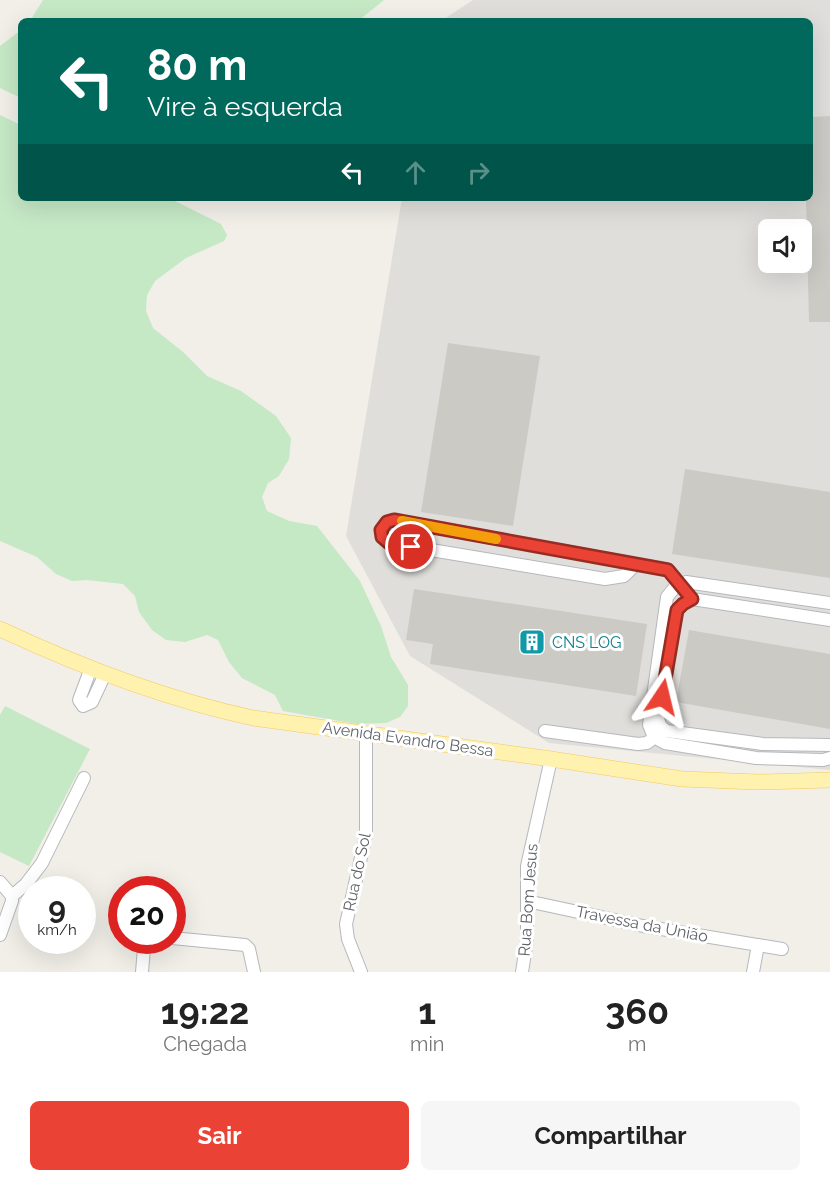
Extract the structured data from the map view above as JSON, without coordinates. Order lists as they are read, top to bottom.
{
  "streets": {
    "main road": ["Avenida Evandro Bessa"],
    "street": ["Rua do Sol", "Rua Bom Jesus", "Travessa da União"]
  },
  "crossings": [
    ["Avenida Evandro Bessa", "Rua do Sol"],
    ["Avenida Evandro Bessa", "Rua Bom Jesus"],
    ["Rua Bom Jesus", "Travessa da União"]
  ],
  "places": {
    "building": ["CNS LOG"]
  },
  "page": {
    "turn": ["80 m", "Vire à esquerda"],
    "speed": "9 km/h",
    "limit": "20",
    "eta": [
      "19:22",
      "Chegada",
      "1",
      "min",
      "360",
      "m"
    ],
    "buttons": ["Sair", "Compartilhar"]
  }
}
